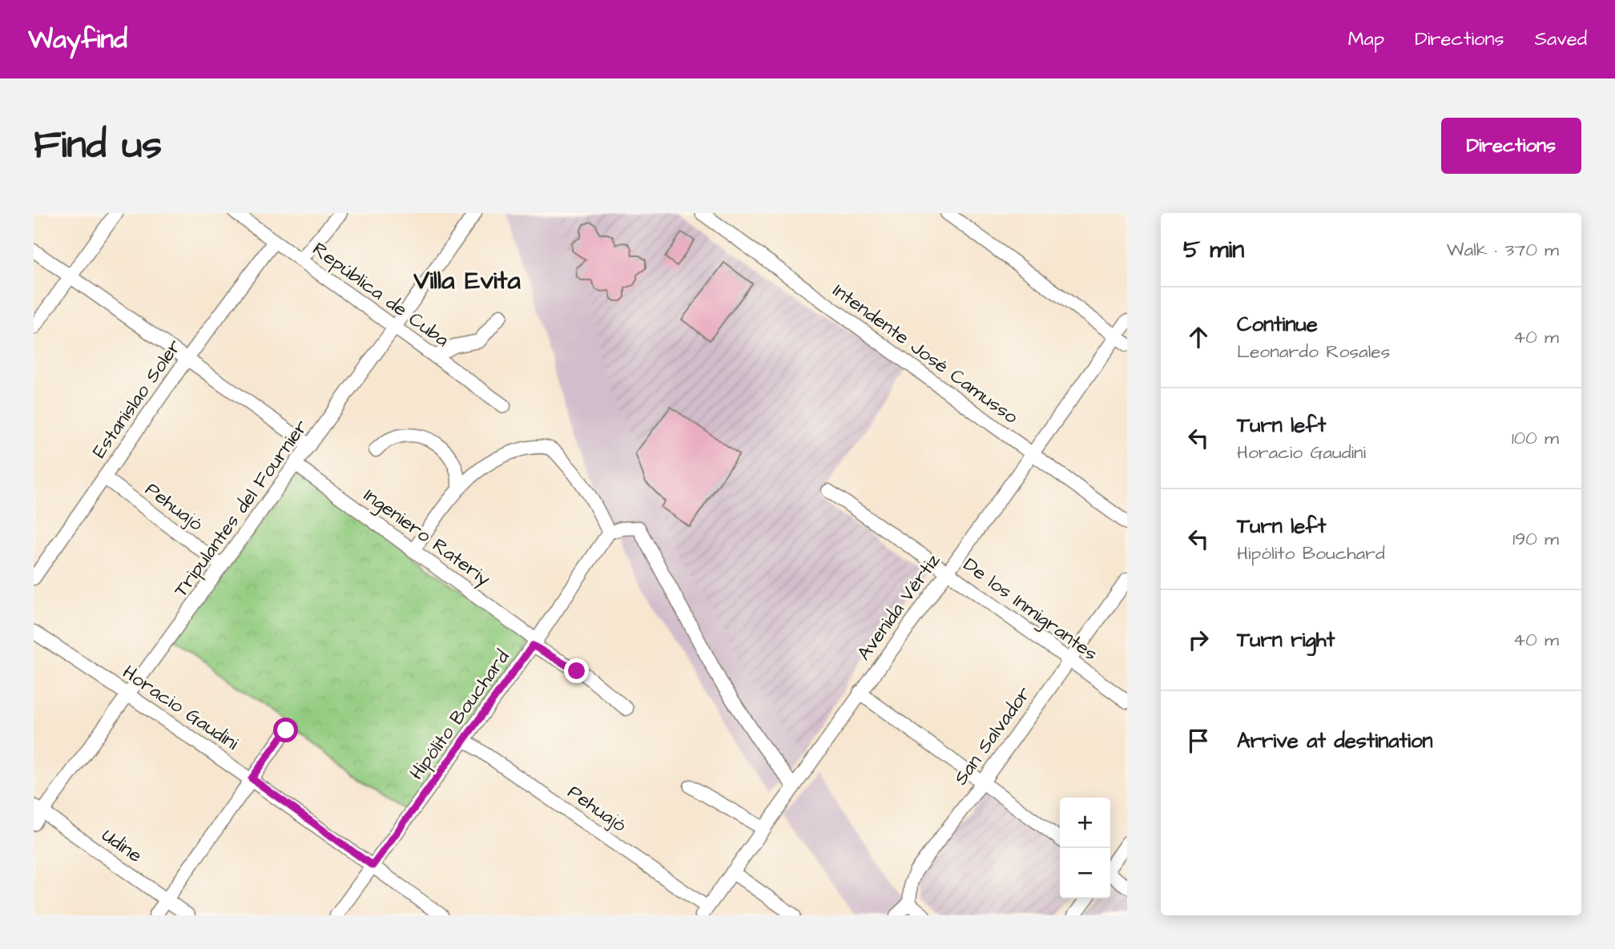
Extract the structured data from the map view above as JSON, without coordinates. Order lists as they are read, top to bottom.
{
  "streets": {
    "street": [
      "República de Cuba",
      "Intendente José Camusso",
      "Estanislao Soler",
      "Pehuajó",
      "Tripulantes del Fournier",
      "Ingeniero Rateriy",
      "Avenida Vértiz",
      "De los Inmigrantes",
      "Horacio Gaudini",
      "Hipólito Bouchard",
      "San Salvador",
      "Udine"
    ]
  },
  "crossings": [
    ["República de Cuba", "Estanislao Soler"],
    ["República de Cuba", "Tripulantes del Fournier"],
    ["Intendente José Camusso", "Avenida Vértiz"],
    ["Estanislao Soler", "Pehuajó"],
    ["Pehuajó", "Tripulantes del Fournier"],
    ["Pehuajó", "Avenida Vértiz"],
    ["Pehuajó", "Hipólito Bouchard"],
    ["Tripulantes del Fournier", "Ingeniero Rateriy"],
    ["Tripulantes del Fournier", "Horacio Gaudini"],
    ["Tripulantes del Fournier", "Udine"],
    ["Ingeniero Rateriy", "Hipólito Bouchard"],
    ["Avenida Vértiz", "De los Inmigrantes"],
    ["De los Inmigrantes", "San Salvador"],
    ["Horacio Gaudini", "Hipólito Bouchard"]
  ],
  "districts": ["Villa Evita"],
  "page": {
    "header": "Wayfind",
    "nav": ["Map", "Directions", "Saved"],
    "buttons": "Directions",
    "title": "Find us",
    "heading": ["5 min", "Walk · 370 m"],
    "list": [
      ["Continue", "Leonardo Rosales", "40 m"],
      ["Turn left", "Horacio Gaudini", "100 m"],
      ["Turn left", "Hipólito Bouchard", "190 m"],
      ["Turn right", "40 m"],
      "Arrive at destination"
    ],
    "map_buttons": ["+", "−"]
  }
}
